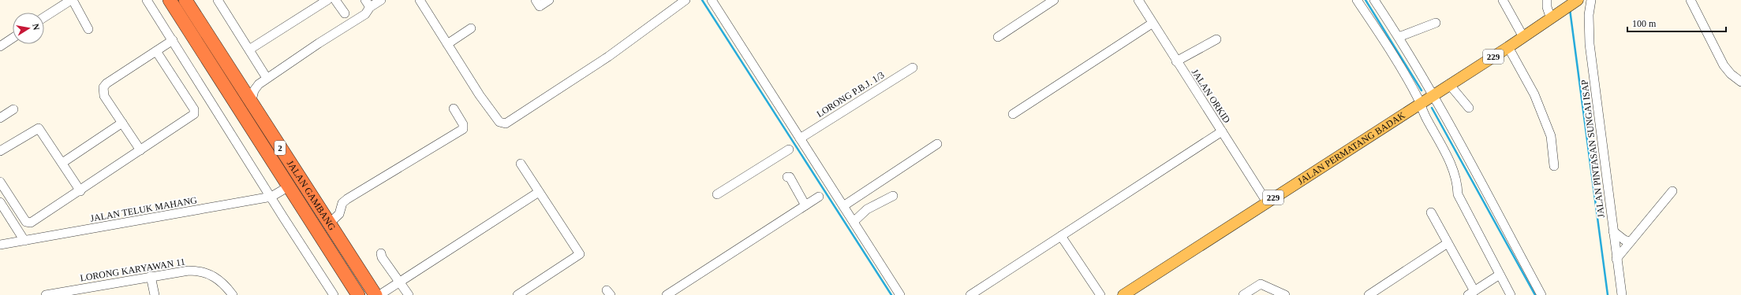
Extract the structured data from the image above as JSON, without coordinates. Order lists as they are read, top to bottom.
{
  "streets": {
    "highway": ["2", "JALAN GAMBANG"],
    "main road": ["229", "JALAN PERMATANG BADAK"],
    "street": [
      "LORONG P.B.J. 1/3",
      "JALAN ORKID",
      "JALAN PINTASAN SUNGAI ISAP",
      "JALAN TELUK MAHANG",
      "LORONG KARYAWAN 11"
    ]
  },
  "crossings": [
    ["JALAN ORKID", "JALAN PERMATANG BADAK"],
    ["JALAN GAMBANG", "JALAN TELUK MAHANG"]
  ],
  "scale_bar": "100 m",
  "north": "right"
}
